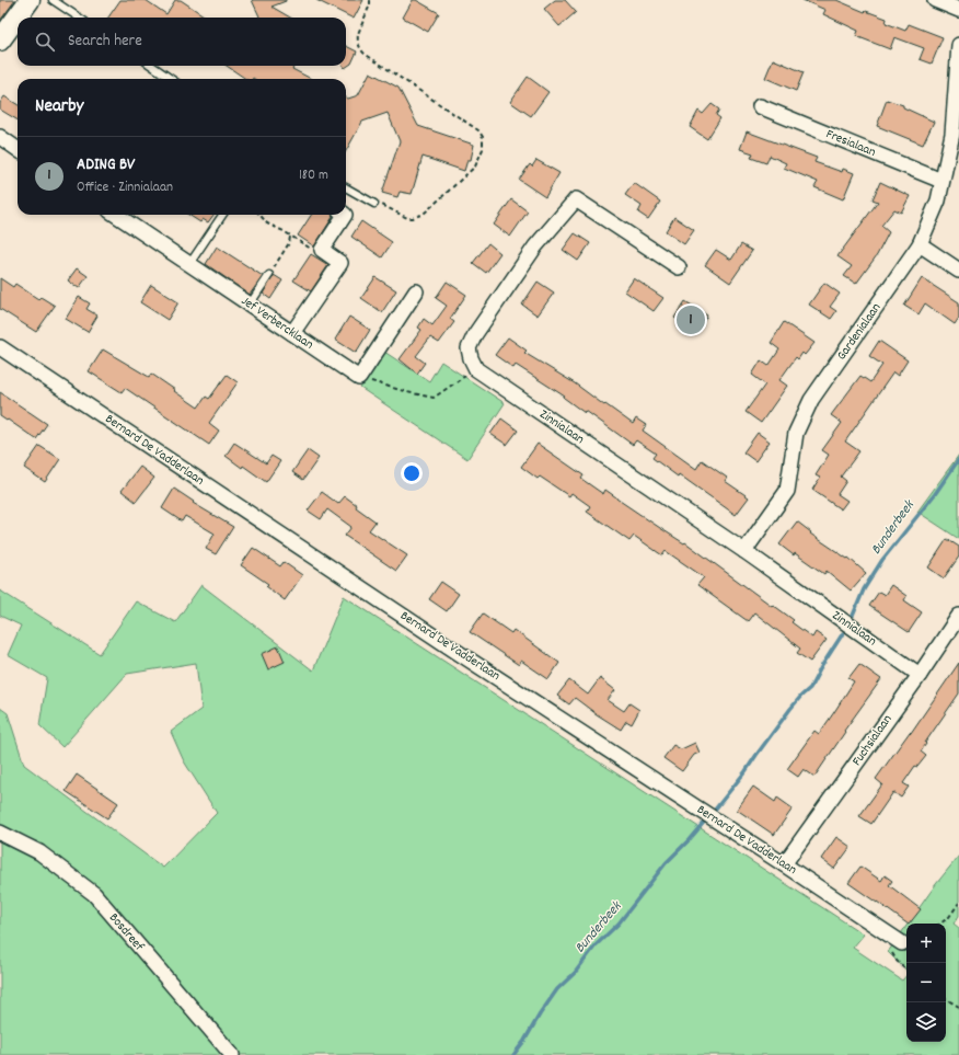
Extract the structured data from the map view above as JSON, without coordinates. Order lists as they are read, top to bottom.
{
  "streets": {
    "street": [
      "Fresialaan",
      "Jef Verbercklaan",
      "Gardenialaan",
      "Zinnialaan",
      "Bernard De Vadderlaan",
      "Fuchsialaan",
      "Bosdreef"
    ]
  },
  "crossings": [
    ["Fresialaan", "Gardenialaan"],
    ["Gardenialaan", "Zinnialaan"],
    ["Zinnialaan", "Fuchsialaan"],
    ["Bernard De Vadderlaan", "Fuchsialaan"]
  ],
  "water": ["Bunderbeek"],
  "page": {
    "search": "Search here",
    "heading": "Nearby",
    "list": [
      {
        "mark": "1",
        "name": "ADING BV",
        "note": "Office · Zinnialaan",
        "value": "180 m"
      }
    ],
    "pins": "1",
    "map_buttons": ["+", "−"]
  }
}
